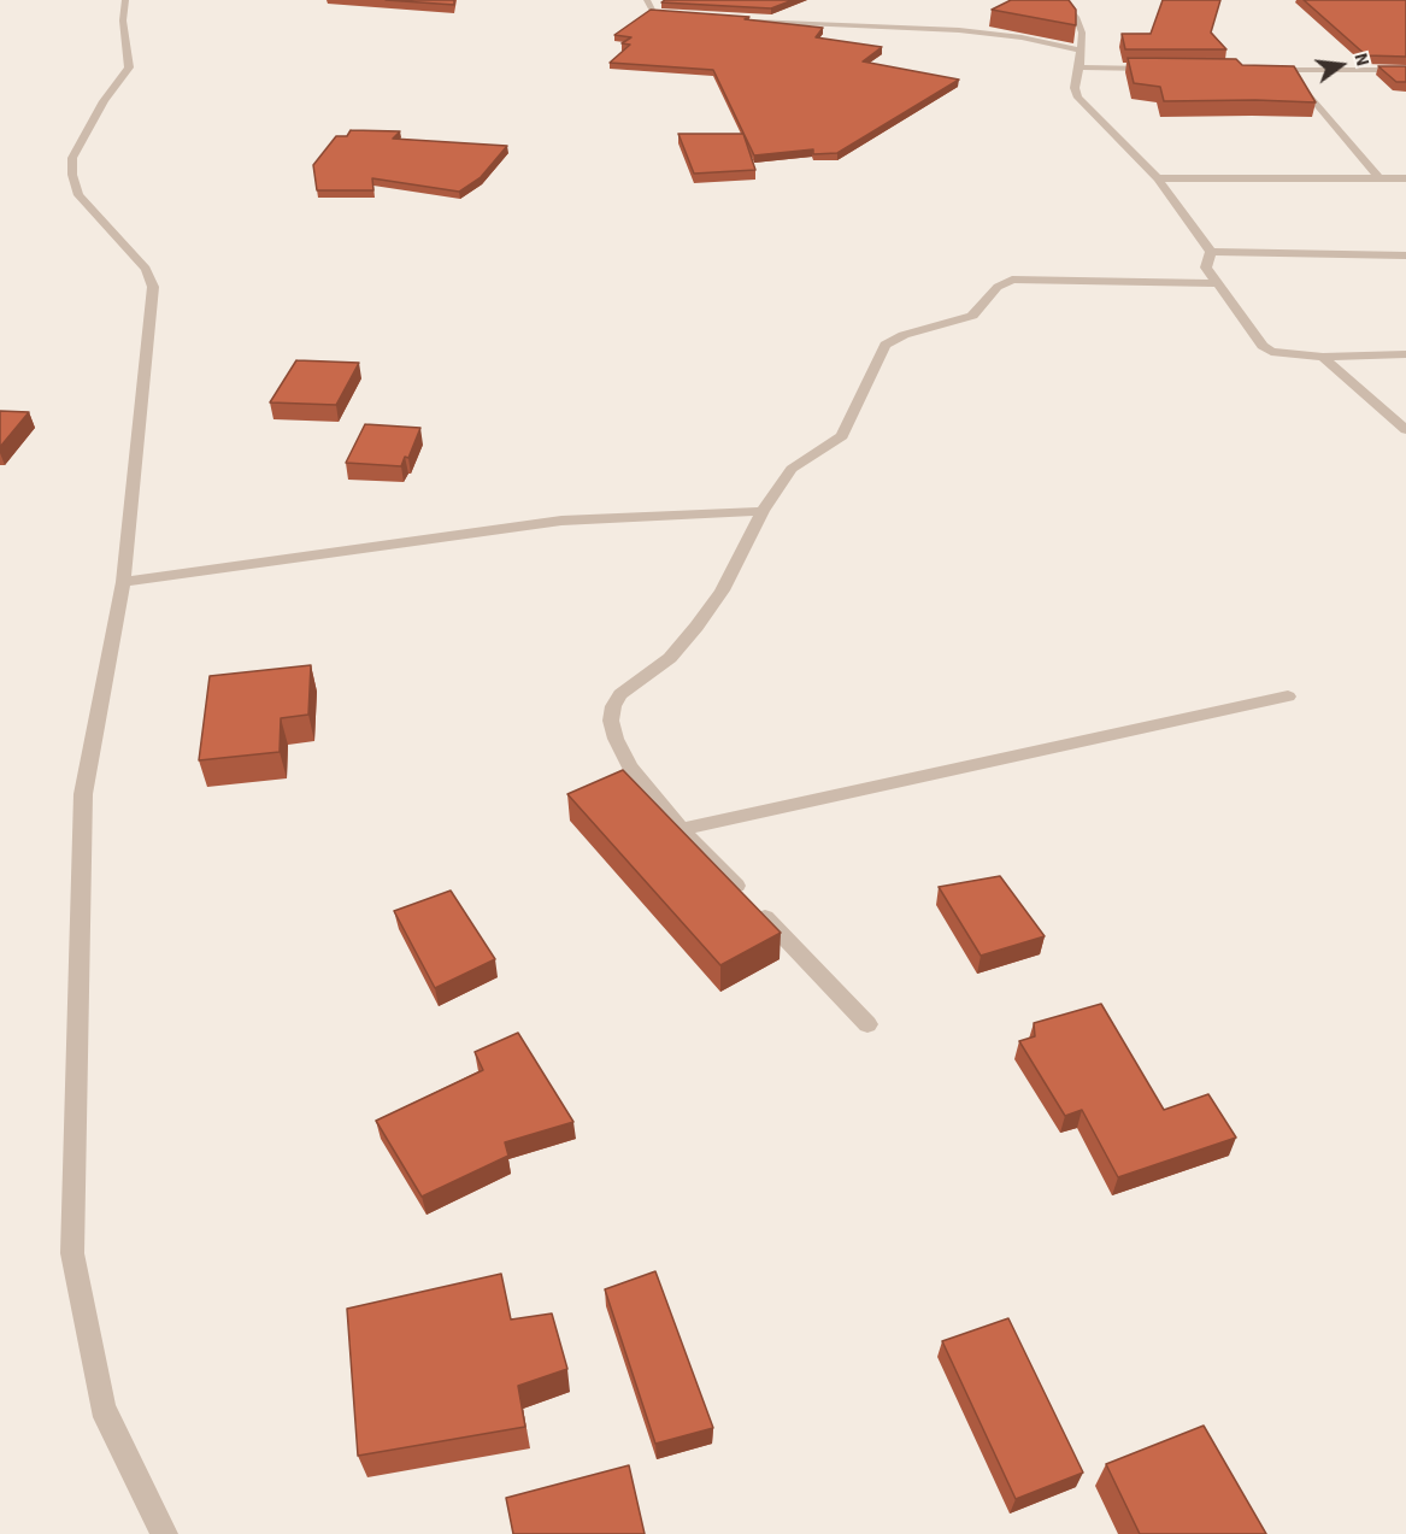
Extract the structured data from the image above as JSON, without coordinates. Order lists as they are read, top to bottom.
{
  "north": "right"
}
